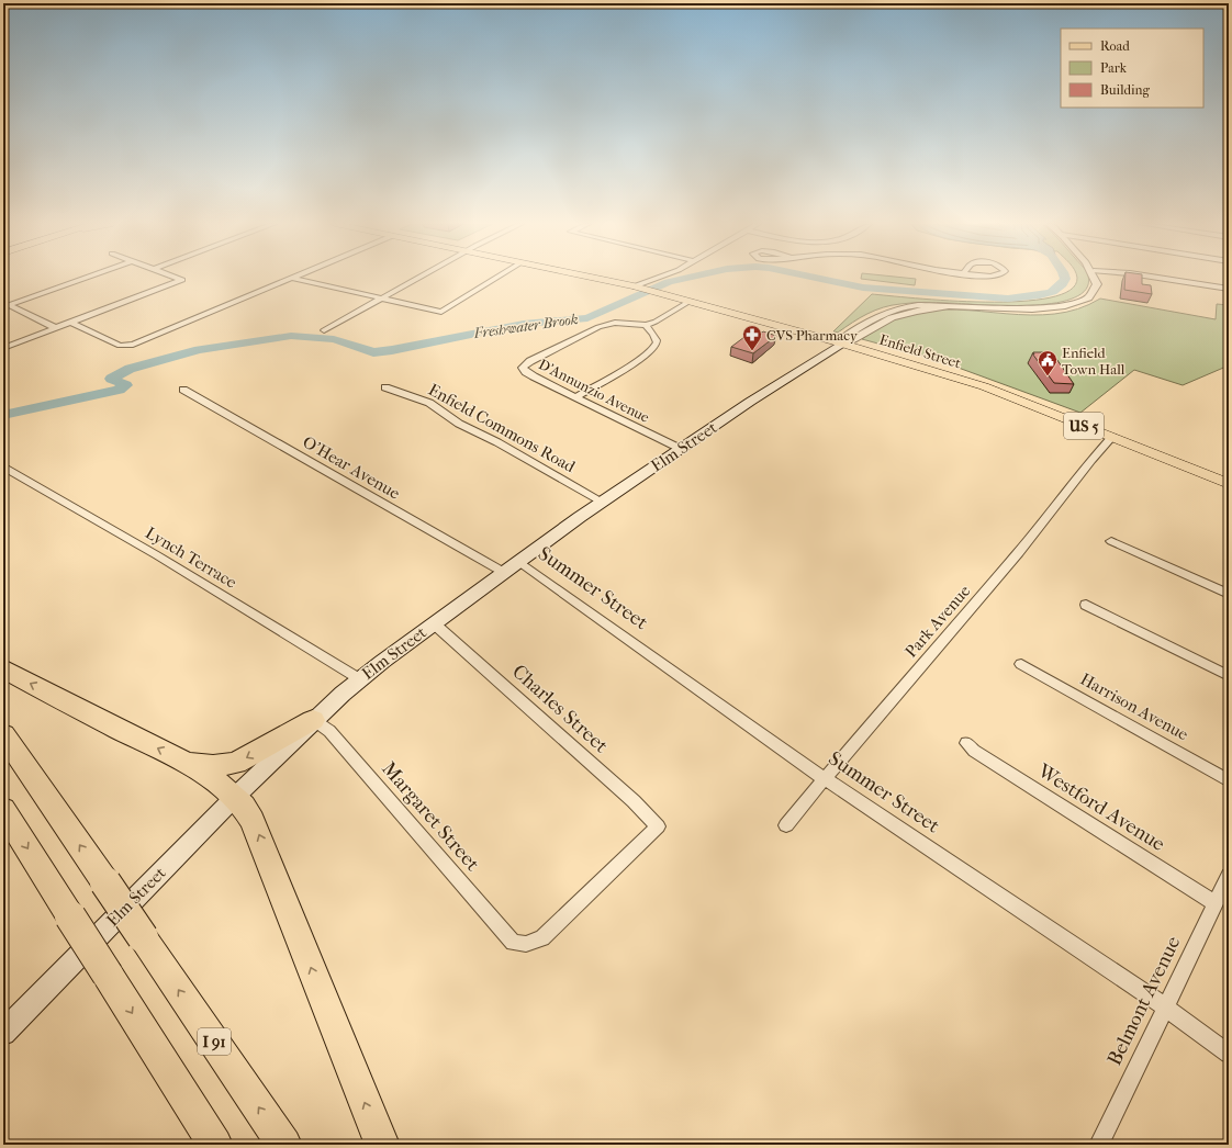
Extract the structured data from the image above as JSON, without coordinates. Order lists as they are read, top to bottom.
{
  "streets": {
    "highway": ["I 91"],
    "main road": ["Enfield Street", "US 5", "Elm Street"],
    "street": [
      "D'Annunzio Avenue",
      "Enfield Commons Road",
      "O'Hear Avenue",
      "Lynch Terrace",
      "Summer Street",
      "Park Avenue",
      "Harrison Avenue",
      "Charles Street",
      "Westford Avenue",
      "Margaret Street",
      "Belmont Avenue"
    ]
  },
  "crossings": [
    ["Enfield Street", "Elm Street"],
    ["Enfield Street", "Park Avenue"],
    ["D'Annunzio Avenue", "Elm Street"],
    ["Enfield Commons Road", "Elm Street"],
    ["Elm Street", "O'Hear Avenue"],
    ["Elm Street", "Lynch Terrace"],
    ["Elm Street", "Summer Street"],
    ["Elm Street", "Charles Street"],
    ["Elm Street", "Margaret Street"],
    ["Summer Street", "Park Avenue"],
    ["Summer Street", "Belmont Avenue"],
    ["Charles Street", "Margaret Street"],
    ["Westford Avenue", "Belmont Avenue"]
  ],
  "water": ["Freshwater Brook"],
  "places": {
    "pharmacy": ["CVS Pharmacy"],
    "public building": ["Enfield Town Hall"]
  },
  "legend": ["Road", "Park", "Building"]
}
